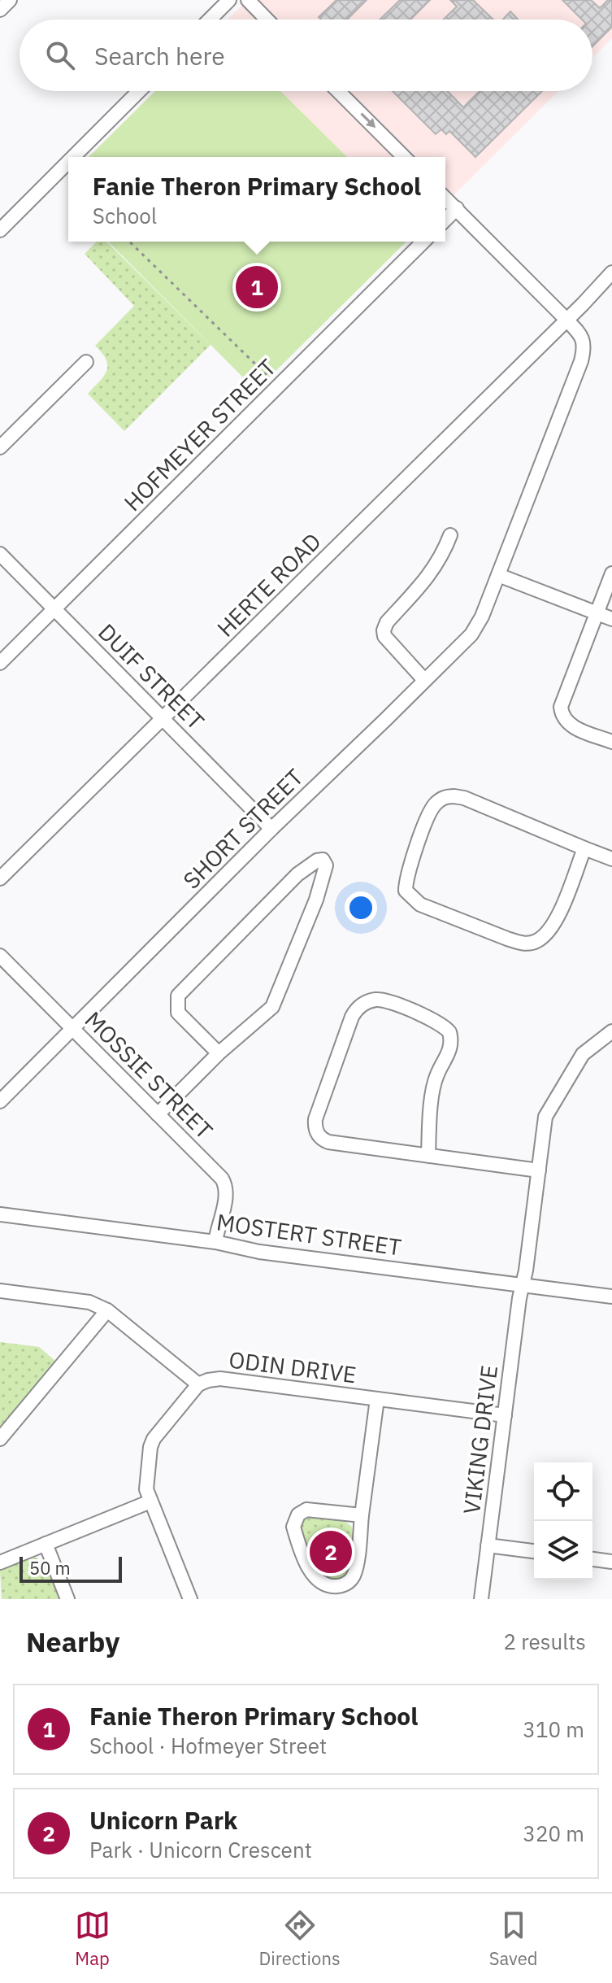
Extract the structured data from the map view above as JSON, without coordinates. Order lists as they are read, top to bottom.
{
  "streets": {
    "street": [
      "HOFMEYER STREET",
      "HERTE ROAD",
      "DUIF STREET",
      "SHORT STREET",
      "MOSSIE STREET",
      "MOSTERT STREET",
      "ODIN DRIVE",
      "VIKING DRIVE"
    ]
  },
  "crossings": [
    ["HOFMEYER STREET", "DUIF STREET"],
    ["HERTE ROAD", "DUIF STREET"],
    ["HERTE ROAD", "SHORT STREET"],
    ["DUIF STREET", "SHORT STREET"],
    ["SHORT STREET", "MOSSIE STREET"],
    ["MOSSIE STREET", "MOSTERT STREET"],
    ["MOSTERT STREET", "VIKING DRIVE"],
    ["ODIN DRIVE", "VIKING DRIVE"]
  ],
  "scale_bar": "50 m",
  "page": {
    "search": "Search here",
    "popup": ["Fanie Theron Primary School", "School"],
    "pins": ["1", "2"],
    "scale": "50 m",
    "heading": ["Nearby", "2 results"],
    "list": [
      {
        "mark": "1",
        "name": "Fanie Theron Primary School",
        "note": "School · Hofmeyer Street",
        "value": "310 m"
      },
      {
        "mark": "2",
        "name": "Unicorn Park",
        "note": "Park · Unicorn Crescent",
        "value": "320 m"
      }
    ],
    "nav": ["Map", "Directions", "Saved"]
  }
}
